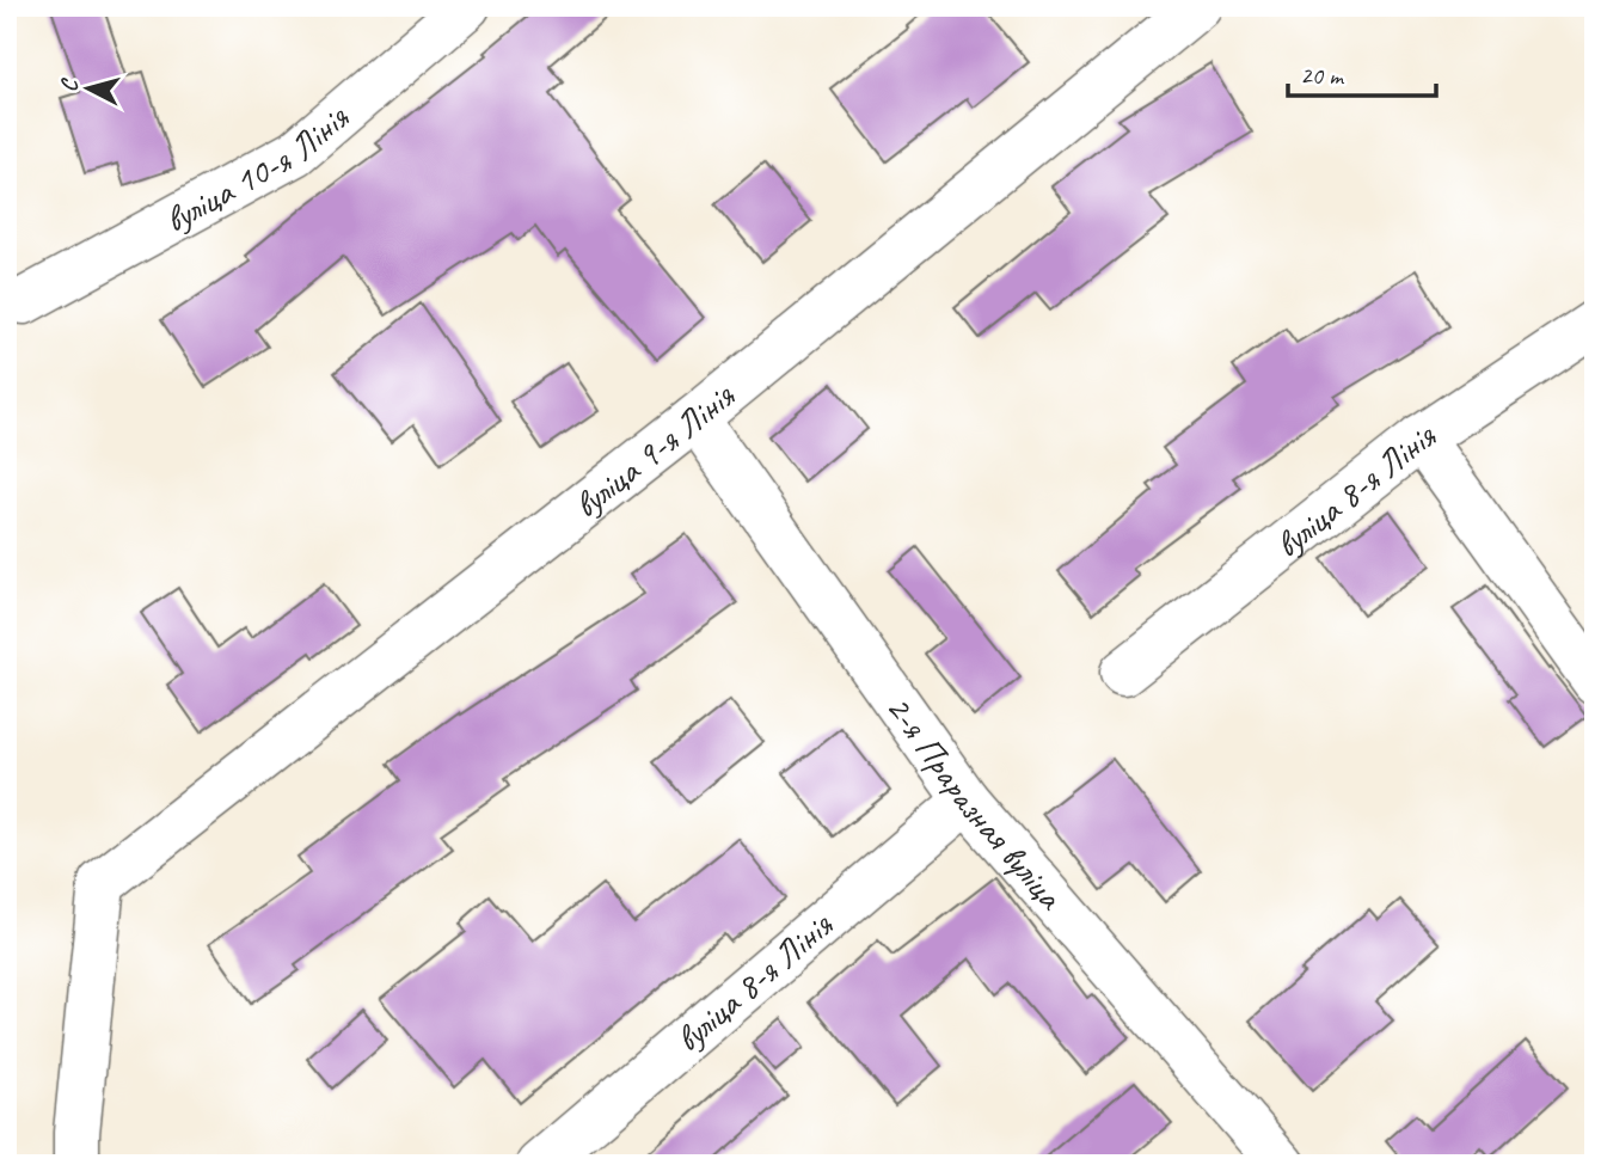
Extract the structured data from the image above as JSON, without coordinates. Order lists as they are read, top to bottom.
{
  "streets": {
    "street": [
      "вуліца 10-я Лінія",
      "вуліца 9-я Лінія",
      "вуліца 8-я Лінія",
      "2-я Праразная вуліца"
    ]
  },
  "crossings": [
    ["вуліца 9-я Лінія", "2-я Праразная вуліца"],
    ["вуліца 8-я Лінія", "2-я Праразная вуліца"]
  ],
  "scale_bar": "20 m",
  "north": "left"
}
